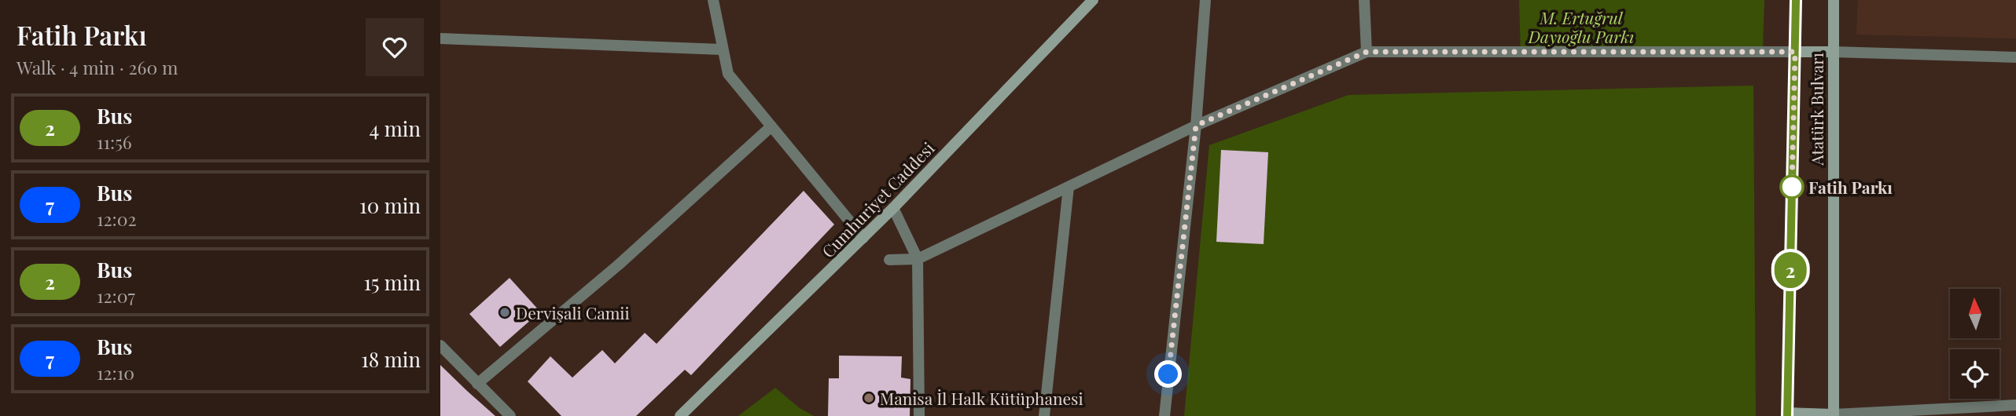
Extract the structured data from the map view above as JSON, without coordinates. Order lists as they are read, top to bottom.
{
  "streets": {
    "main road": ["Atatürk Bulvarı", "Cumhuriyet Caddesi"]
  },
  "parks": ["M. Ertuğrul Dayıoğlu Parkı"],
  "places": ["Fatih Parkı", "Dervişali Camii", "Manisa İl Halk Kütüphanesi"],
  "lines": ["bus line 2"],
  "north": "top",
  "page": {
    "heading": ["Fatih Parkı", "Walk · 4 min · 260 m"],
    "on_map": "2",
    "list": [
      {
        "mark": "2",
        "name": "Bus",
        "note": "11:56",
        "value": "4 min"
      },
      {
        "mark": "7",
        "name": "Bus",
        "note": "12:02",
        "value": "10 min"
      },
      {
        "mark": "2",
        "name": "Bus",
        "note": "12:07",
        "value": "15 min"
      },
      {
        "mark": "7",
        "name": "Bus",
        "note": "12:10",
        "value": "18 min"
      }
    ]
  }
}
